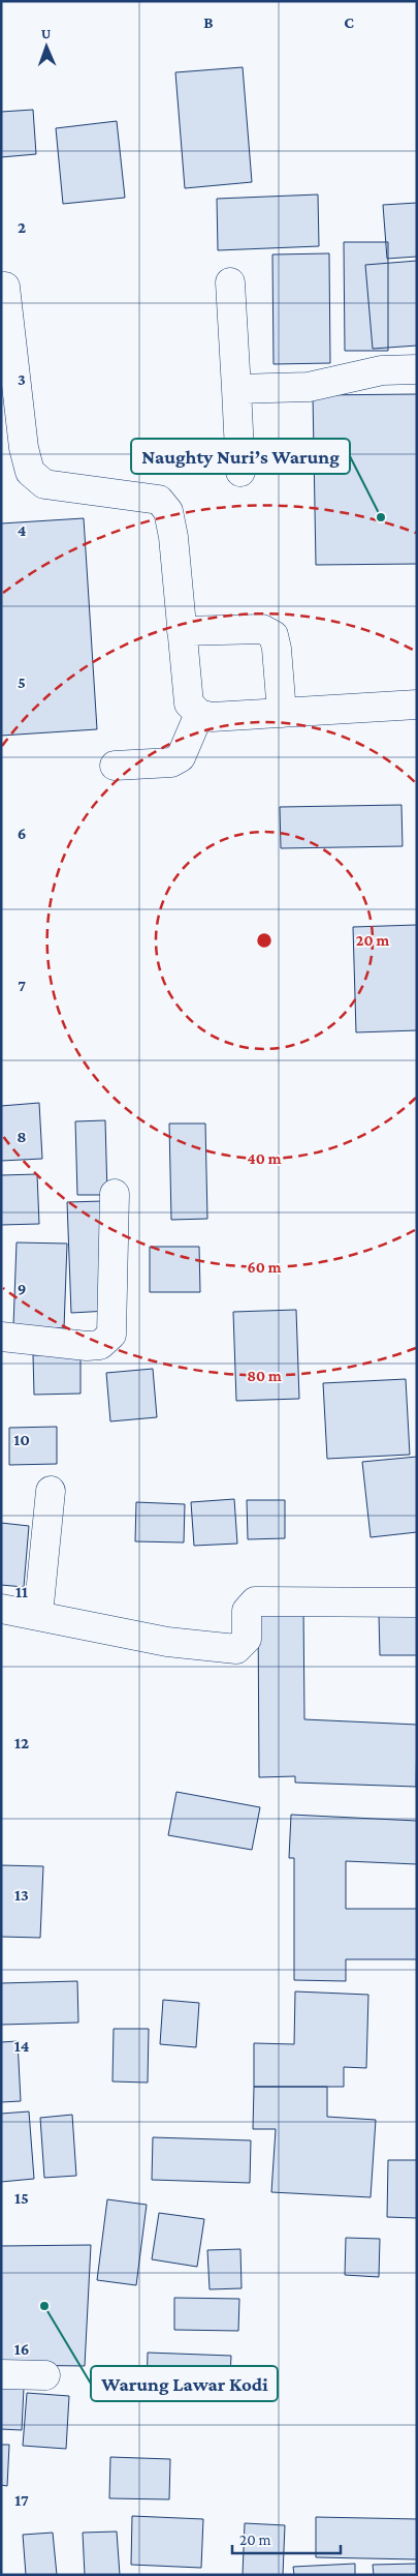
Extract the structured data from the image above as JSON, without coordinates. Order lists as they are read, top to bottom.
{
  "places": ["Naughty Nuri’s Warung", "Warung Lawar Kodi"],
  "scale_bar": "20 m",
  "north": "top",
  "grid": {
    "columns": ["B", "C"],
    "rows": [
      "2",
      "3",
      "4",
      "5",
      "6",
      "7",
      "8",
      "9",
      "10",
      "11",
      "12",
      "13",
      "14",
      "15",
      "16",
      "17"
    ]
  },
  "rings": [
    "20 m",
    "40 m",
    "60 m",
    "80 m"
  ]
}
